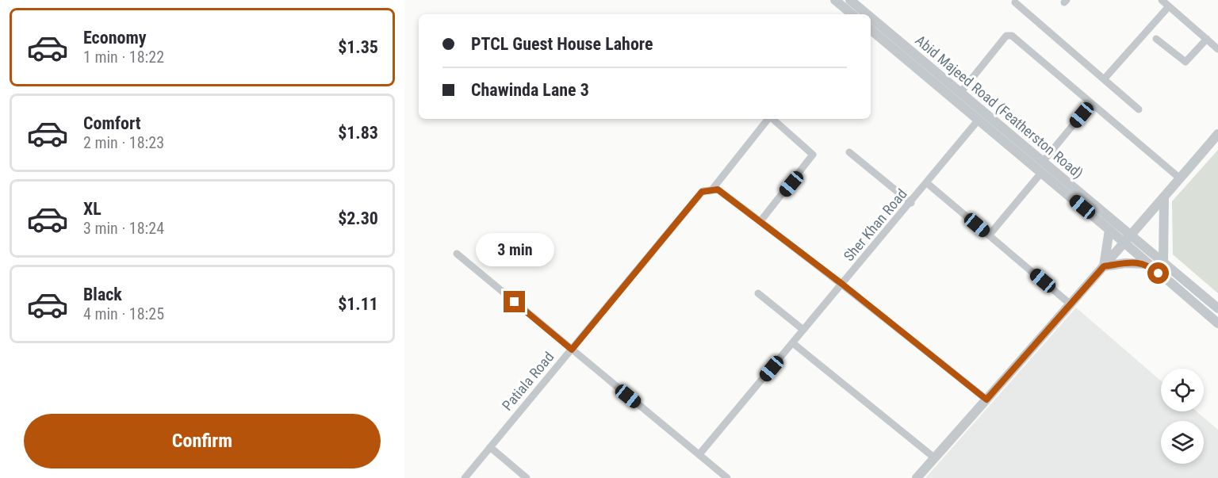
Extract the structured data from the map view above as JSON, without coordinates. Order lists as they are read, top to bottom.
{
  "streets": {
    "street": ["Abid Majeed Road (Featherston Road)", "Sher Khan Road", "Patiala Road"]
  },
  "crossings": [
    ["Abid Majeed Road (Featherston Road)", "Sher Khan Road"]
  ],
  "page": {
    "list": [
      {
        "name": "Economy",
        "note": "1 min · 18:22",
        "value": "$1.35"
      },
      {
        "name": "Comfort",
        "note": "2 min · 18:23",
        "value": "$1.83"
      },
      {
        "name": "XL",
        "note": "3 min · 18:24",
        "value": "$2.30"
      },
      {
        "name": "Black",
        "note": "4 min · 18:25",
        "value": "$1.11"
      }
    ],
    "banner": ["PTCL Guest House Lahore", "Chawinda Lane 3"],
    "bubble": "3 min",
    "buttons": "Confirm"
  }
}
